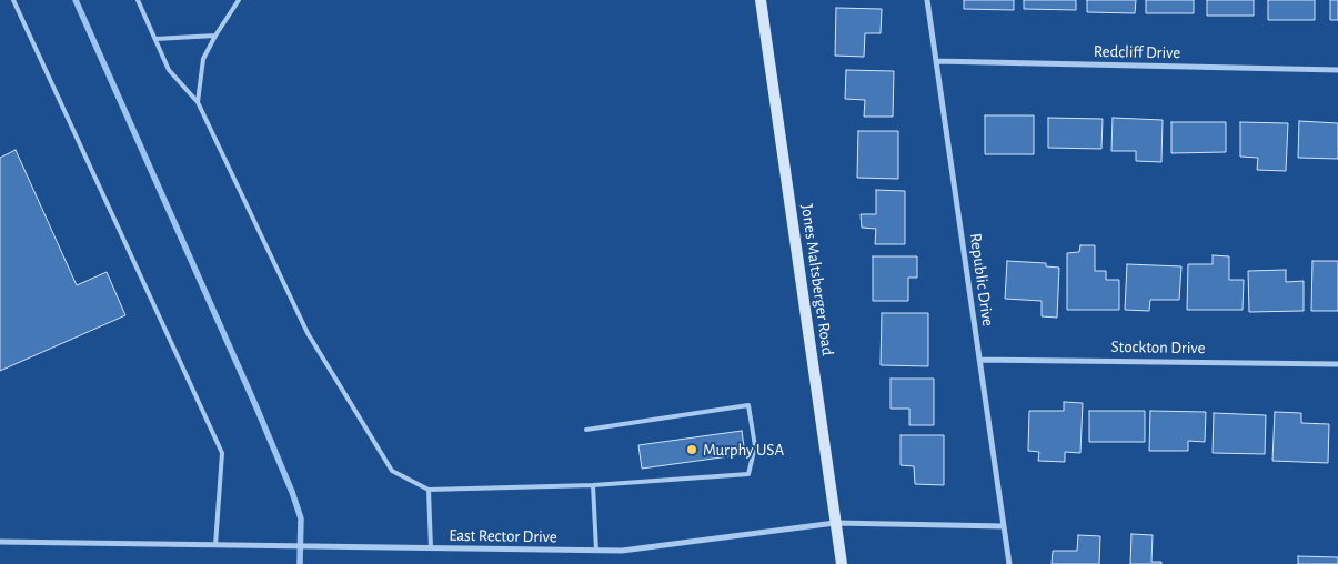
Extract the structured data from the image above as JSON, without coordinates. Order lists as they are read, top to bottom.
{
  "streets": {
    "main road": ["Jones Maltsberger Road"],
    "street": [
      "Redcliff Drive",
      "Republic Drive",
      "Stockton Drive",
      "East Rector Drive"
    ]
  },
  "crossings": [
    ["Redcliff Drive", "Republic Drive"],
    ["Jones Maltsberger Road", "East Rector Drive"],
    ["Republic Drive", "Stockton Drive"],
    ["Republic Drive", "East Rector Drive"]
  ],
  "places": ["Murphy USA"]
}
